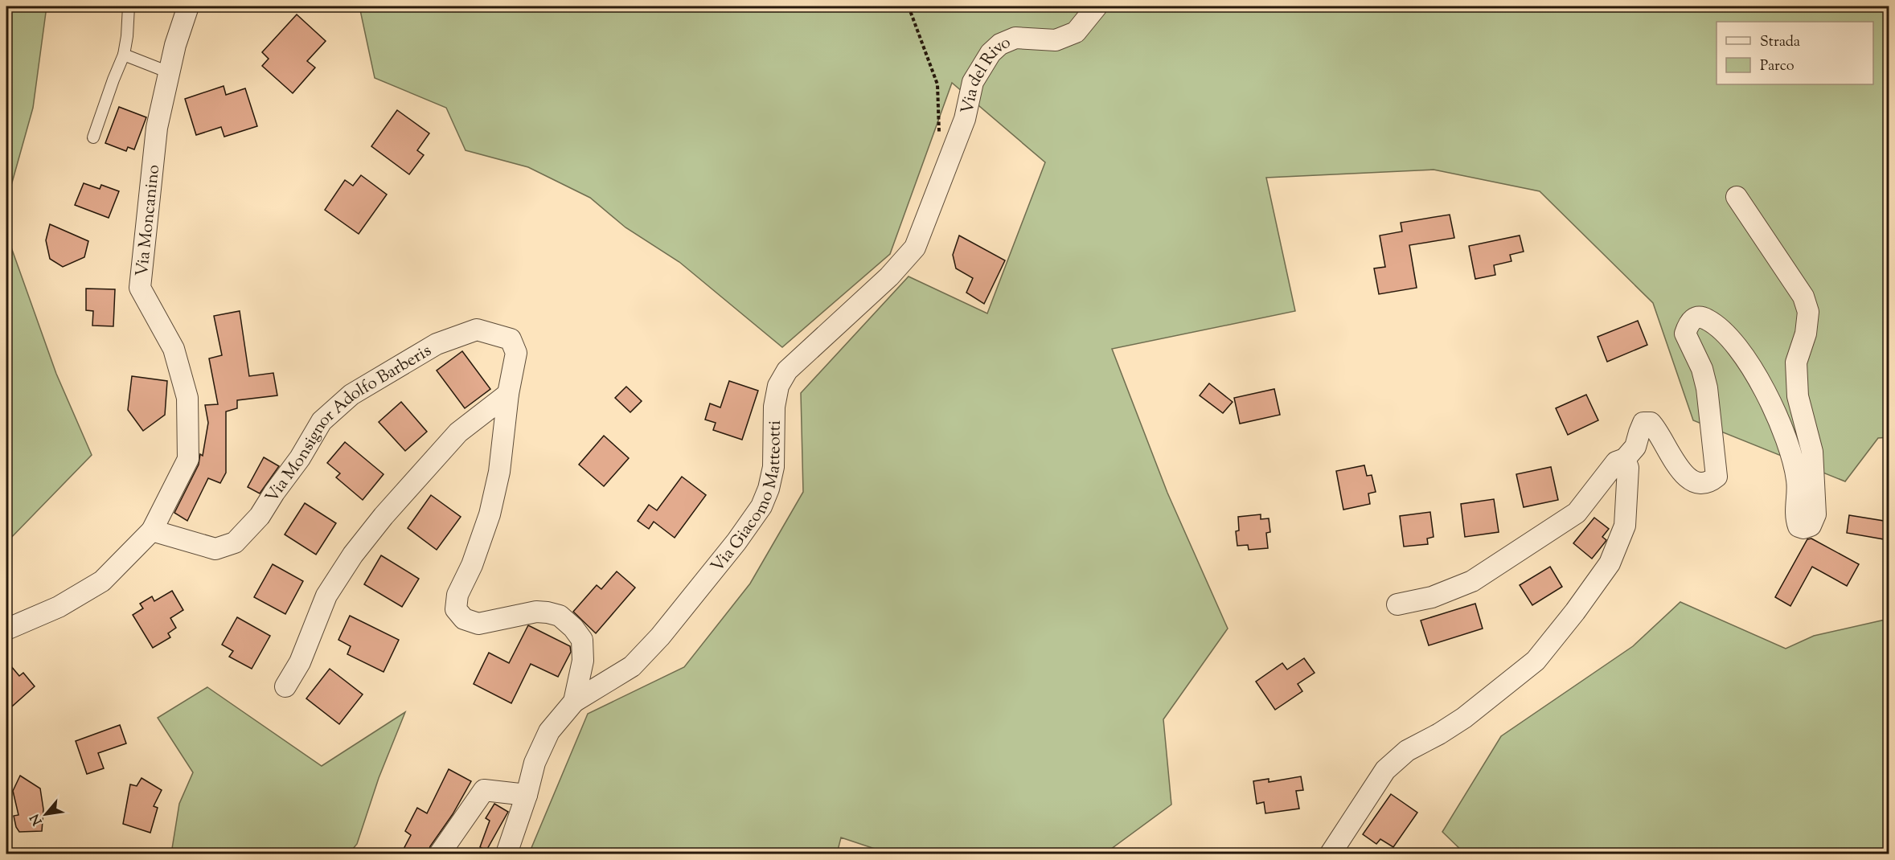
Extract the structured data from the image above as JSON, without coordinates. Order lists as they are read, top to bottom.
{
  "streets": {
    "street": [
      "Via del Rivo",
      "Via Moncanino",
      "Via Monsignor Adolfo Barberis",
      "Via Giacomo Matteotti"
    ]
  },
  "crossings": [
    ["Via del Rivo", "Via Giacomo Matteotti"],
    ["Via Moncanino", "Via Monsignor Adolfo Barberis"],
    ["Via Monsignor Adolfo Barberis", "Via Giacomo Matteotti"]
  ],
  "legend": ["Strada", "Parco"],
  "north": "bottom left"
}
